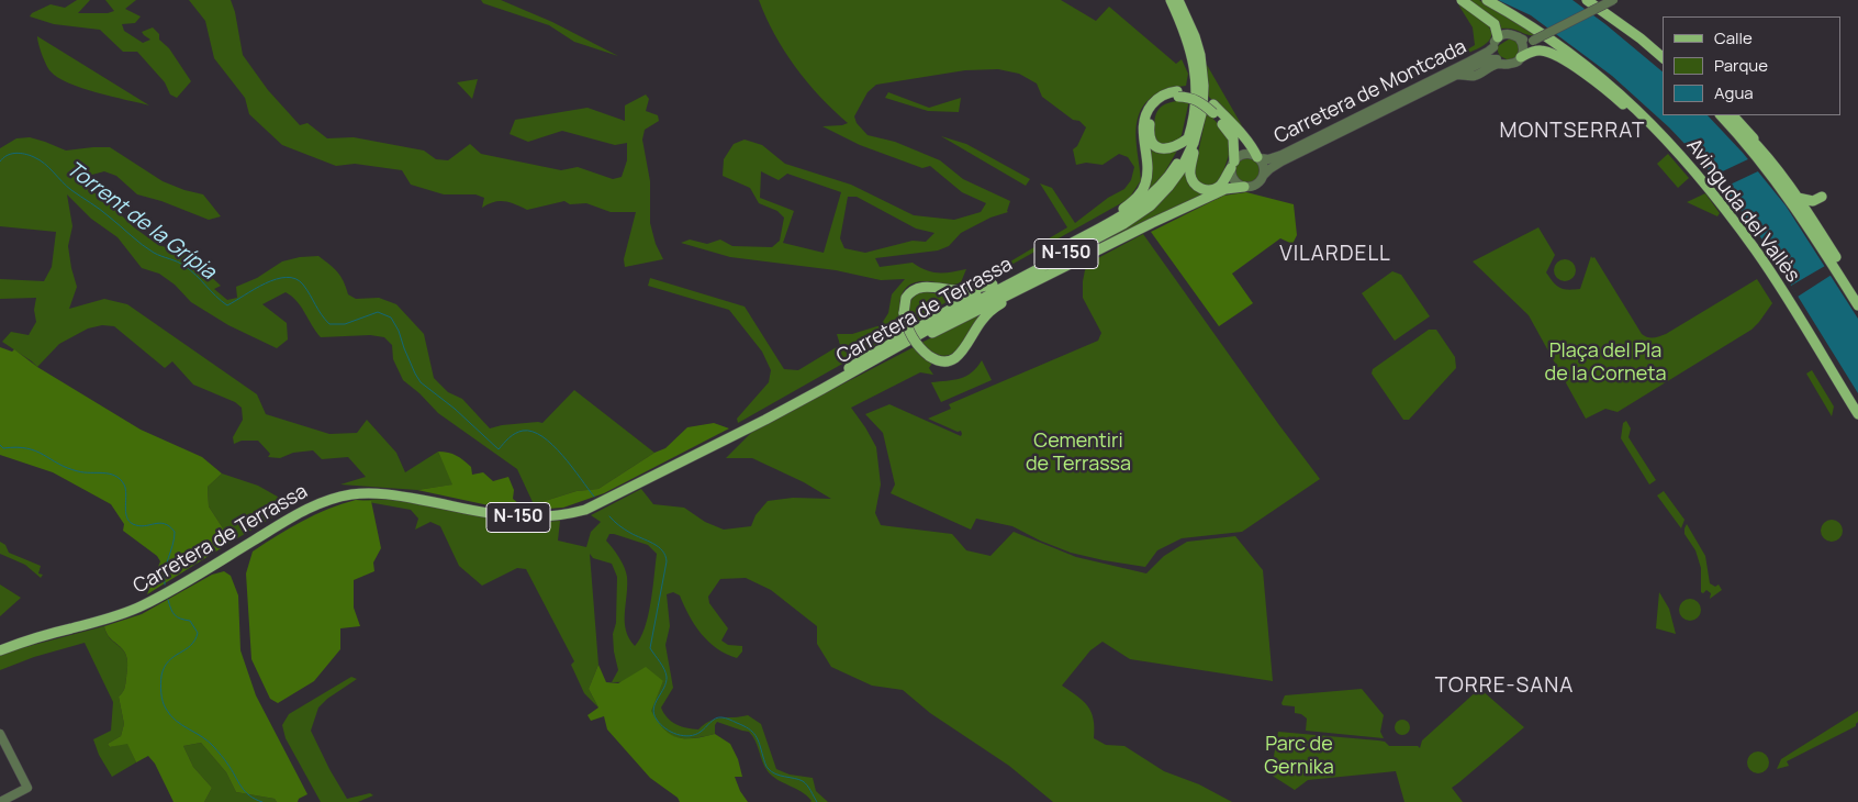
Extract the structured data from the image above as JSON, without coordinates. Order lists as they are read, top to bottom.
{
  "streets": {
    "main road": ["Avinguda del Vallès", "N-150", "Carretera de Terrassa"],
    "street": ["Carretera de Montcada"]
  },
  "districts": ["MONTSERRAT", "VILARDELL", "TORRE-SANA"],
  "water": ["Torrent de la Grípia"],
  "parks": ["Plaça del Pla de la Corneta", "Cementiri de Terrassa", "Parc de Gernika"],
  "legend": ["Calle", "Parque", "Agua"]
}
